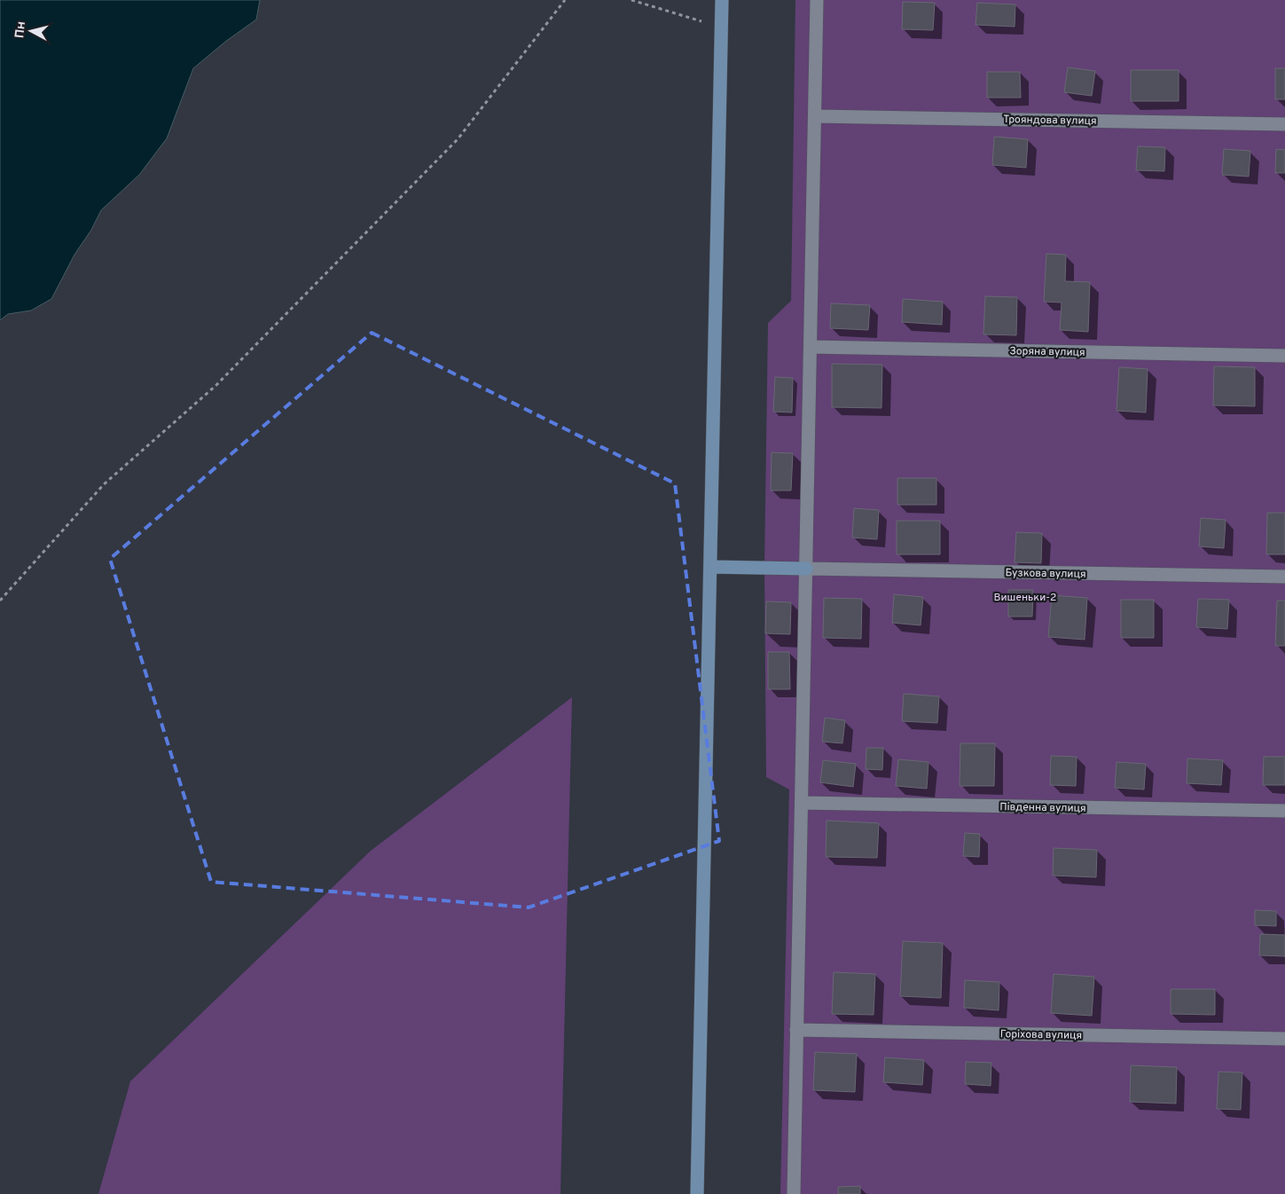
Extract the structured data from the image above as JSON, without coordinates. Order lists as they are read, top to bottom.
{
  "streets": {
    "street": [
      "Трояндова вулиця",
      "Зоряна вулиця",
      "Бузкова вулиця",
      "Південна вулиця",
      "Горіхова вулиця"
    ]
  },
  "parks": ["Вишеньки-2"],
  "north": "left"
}
